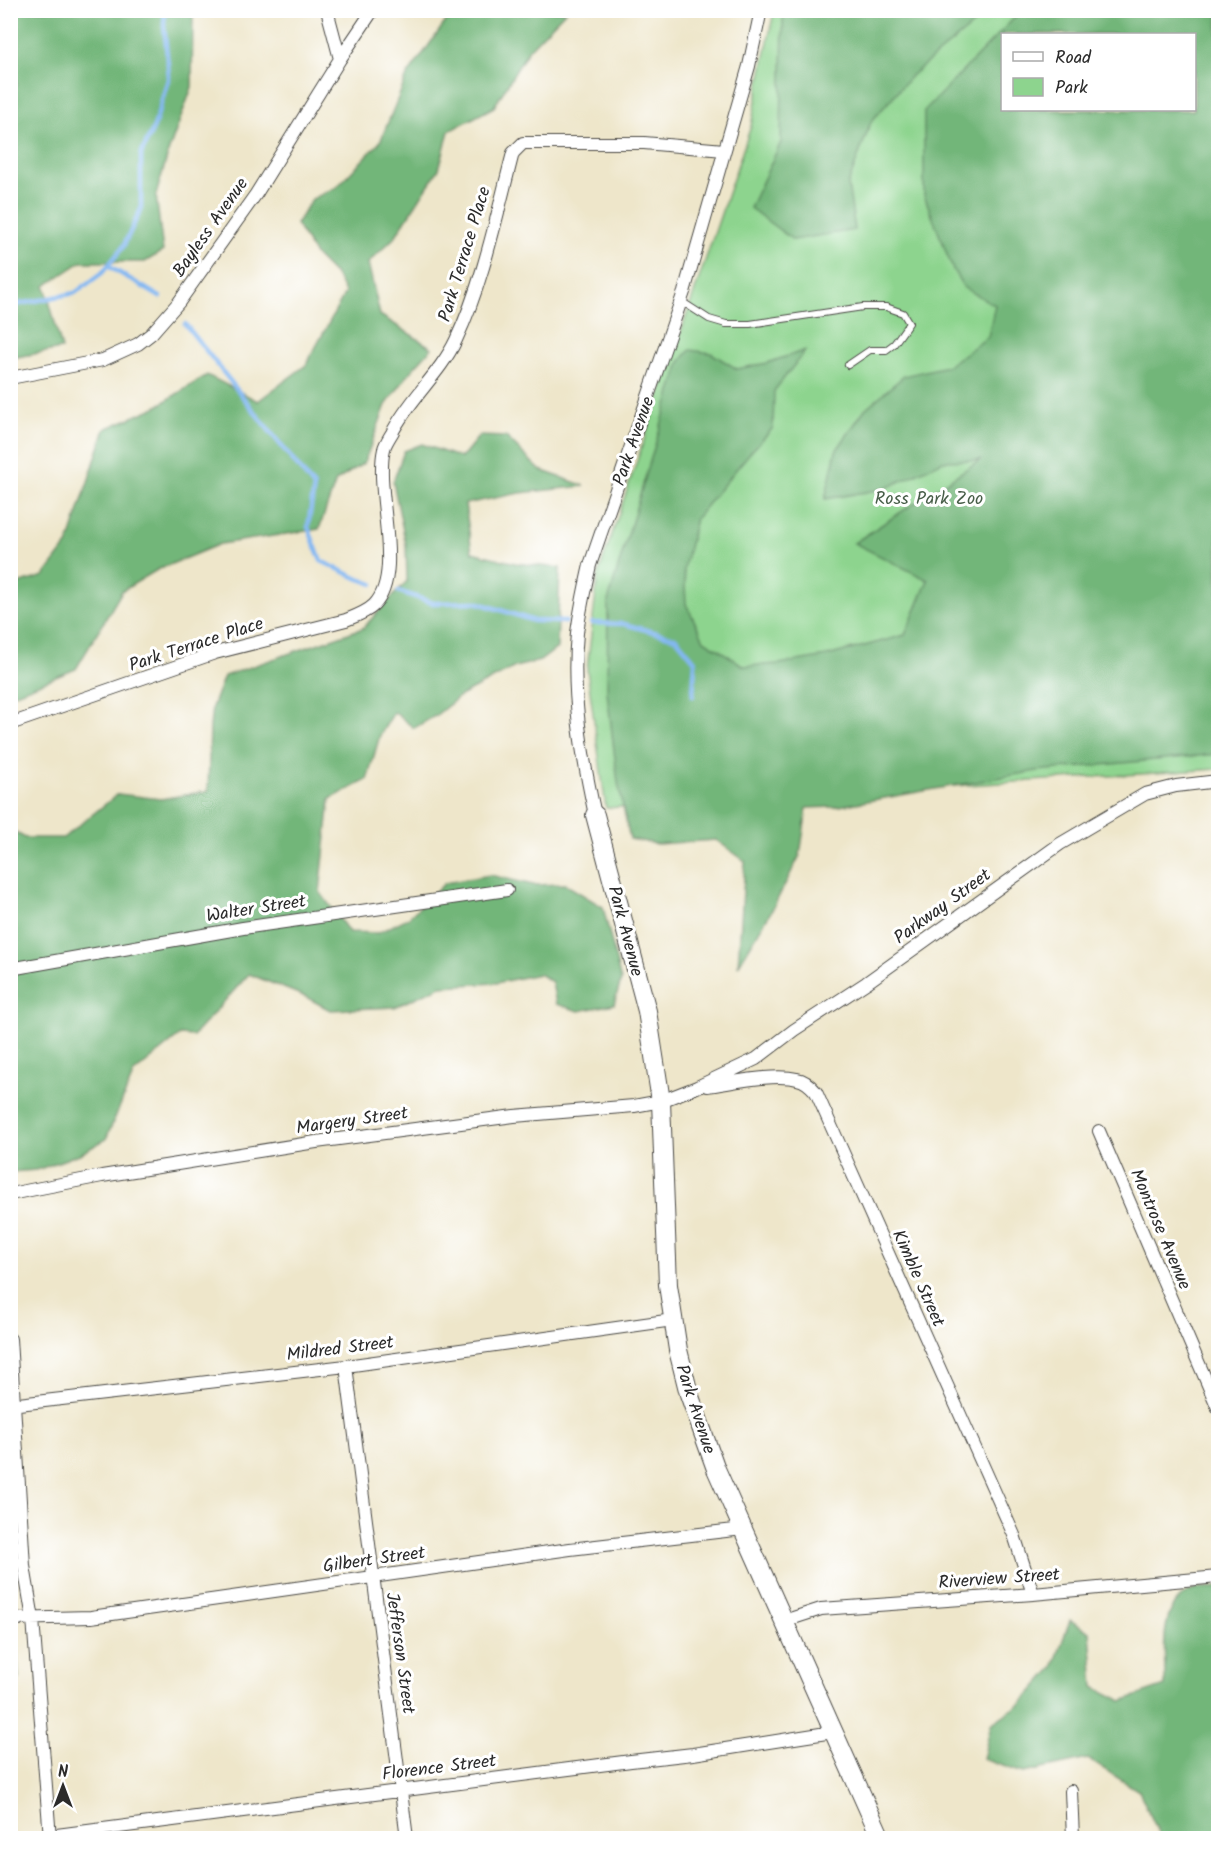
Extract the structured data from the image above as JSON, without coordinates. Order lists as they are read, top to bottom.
{
  "streets": {
    "street": [
      "Bayless Avenue",
      "Park Terrace Place",
      "Park Avenue",
      "Parkway Street",
      "Walter Street",
      "Margery Street",
      "Montrose Avenue",
      "Kimble Street",
      "Mildred Street",
      "Gilbert Street",
      "Riverview Street",
      "Jefferson Street",
      "Florence Street"
    ]
  },
  "crossings": [
    ["Park Terrace Place", "Park Avenue"],
    ["Park Avenue", "Margery Street"],
    ["Park Avenue", "Mildred Street"],
    ["Park Avenue", "Gilbert Street"],
    ["Park Avenue", "Riverview Street"],
    ["Park Avenue", "Florence Street"],
    ["Parkway Street", "Margery Street"],
    ["Parkway Street", "Kimble Street"],
    ["Margery Street", "Kimble Street"],
    ["Kimble Street", "Riverview Street"],
    ["Mildred Street", "Jefferson Street"],
    ["Gilbert Street", "Jefferson Street"],
    ["Jefferson Street", "Florence Street"]
  ],
  "parks": ["Ross Park Zoo"],
  "legend": ["Road", "Park"],
  "north": "top"
}
